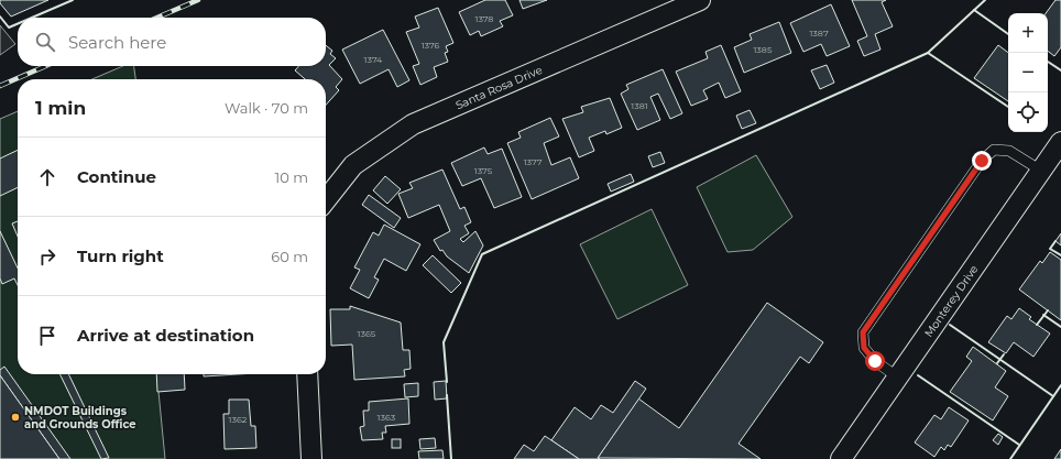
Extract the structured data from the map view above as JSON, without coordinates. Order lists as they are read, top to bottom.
{
  "streets": {
    "street": ["Santa Rosa Drive", "Monterey Drive"]
  },
  "places": ["NMDOT Buildings and Grounds Office"],
  "house_numbers": [
    "1378",
    "1387",
    "1376",
    "1385",
    "1374",
    "1381",
    "1377",
    "1375",
    "1365",
    "1363",
    "1362"
  ],
  "page": {
    "map_buttons": ["+", "−"],
    "search": "Search here",
    "heading": ["1 min", "Walk · 70 m"],
    "list": [
      ["Continue", "10 m"],
      ["Turn right", "60 m"],
      "Arrive at destination"
    ]
  }
}
